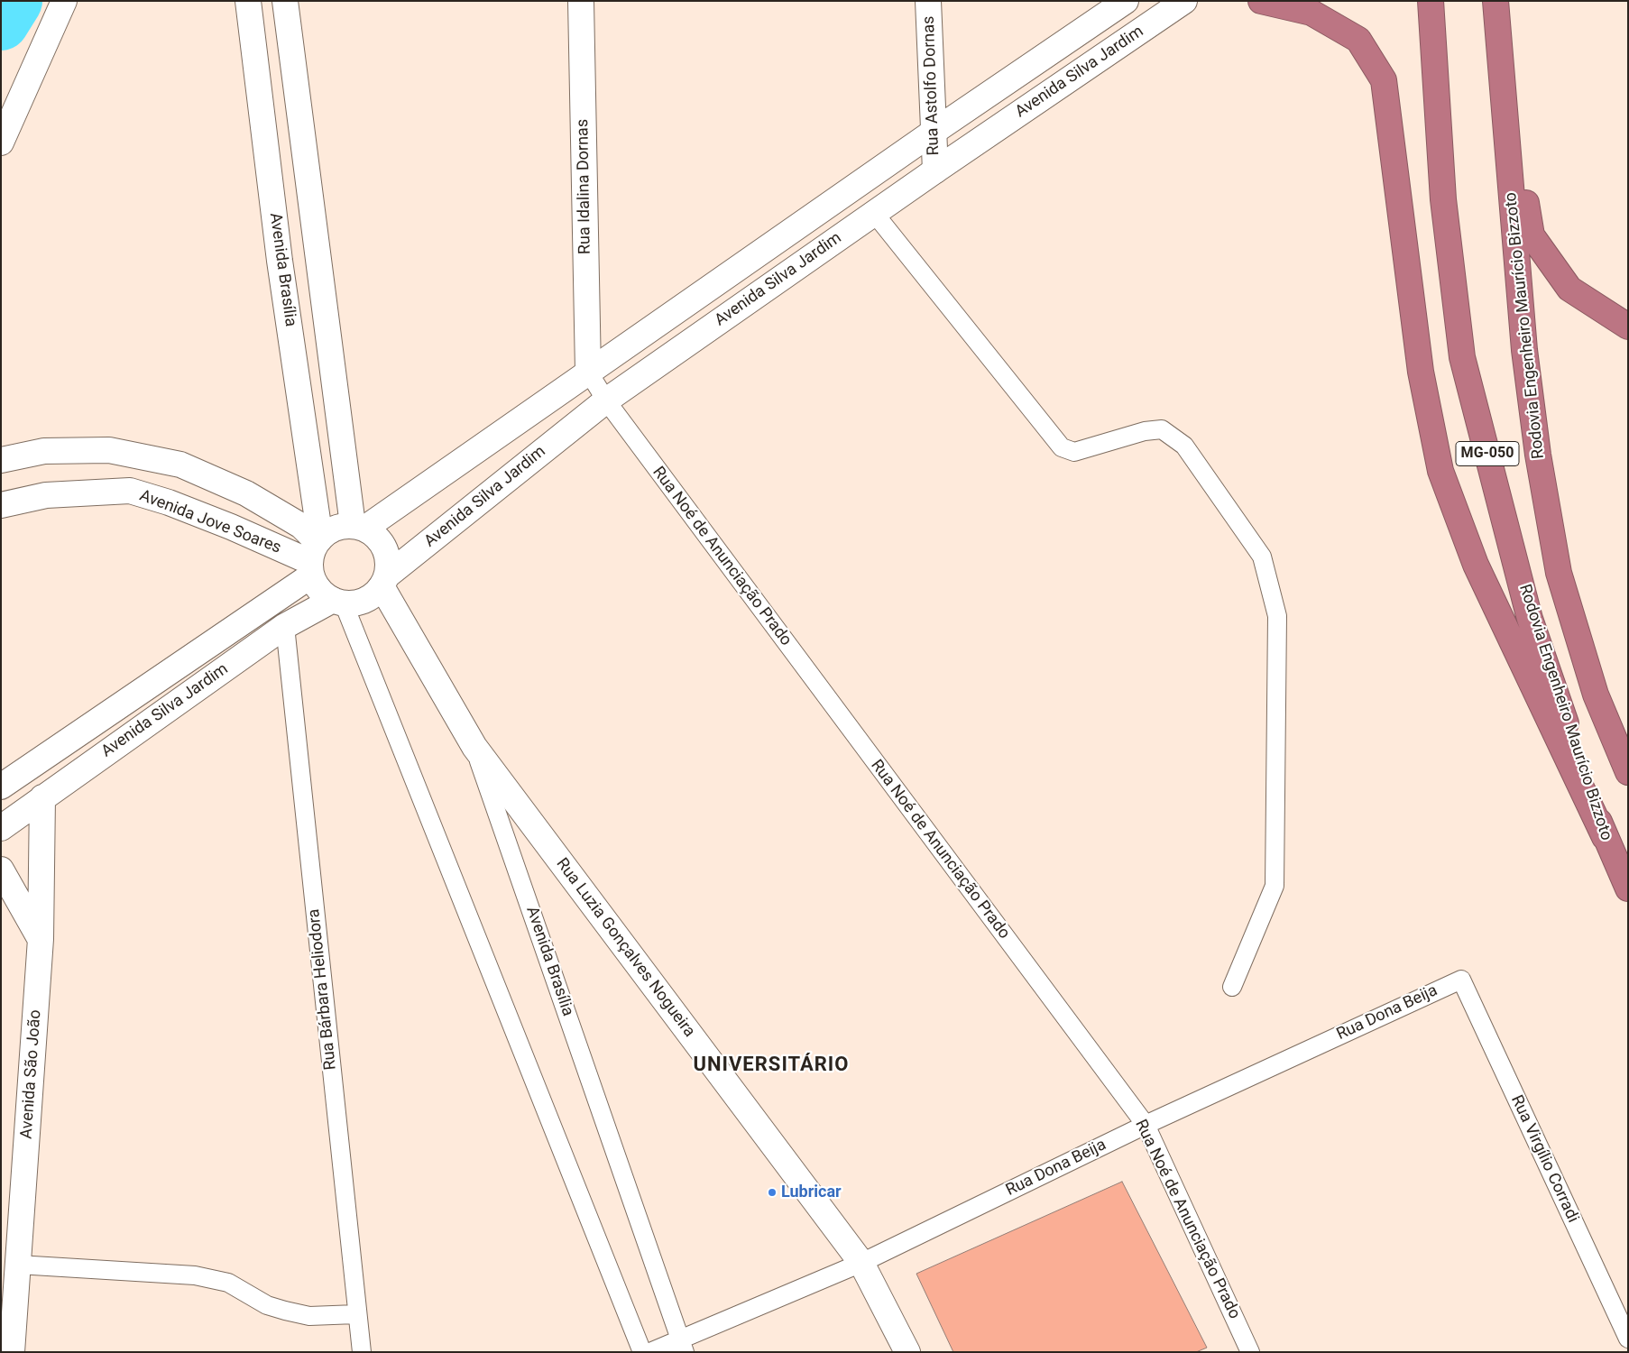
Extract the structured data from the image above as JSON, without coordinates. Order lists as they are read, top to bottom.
{
  "streets": {
    "highway": ["Rodovia Engenheiro Maurício Bizzoto", "MG-050"],
    "street": [
      "Avenida Silva Jardim",
      "Rua Astolfo Dornas",
      "Rua Idalina Dornas",
      "Avenida Brasília",
      "Avenida Jove Soares",
      "Rua Luzia Gonçalves Nogueira",
      "Avenida São João"
    ],
    "lane": [
      "Rua Noé de Anunciação Prado",
      "Rua Bárbara Heliodora",
      "Rua Dona Beija",
      "Rua Virgílio Corradi"
    ]
  },
  "crossings": [
    ["Avenida Silva Jardim", "Rua Astolfo Dornas"],
    ["Avenida Silva Jardim", "Rua Idalina Dornas"],
    ["Avenida Silva Jardim", "Avenida Brasília"],
    ["Avenida Silva Jardim", "Avenida Jove Soares"],
    ["Avenida Silva Jardim", "Rua Noé de Anunciação Prado"],
    ["Avenida Silva Jardim", "Rua Bárbara Heliodora"],
    ["Avenida Silva Jardim", "Avenida São João"],
    ["Rua Idalina Dornas", "Rua Noé de Anunciação Prado"],
    ["Avenida Brasília", "Avenida Jove Soares"],
    ["Avenida Brasília", "Rua Luzia Gonçalves Nogueira"],
    ["Avenida Brasília", "Rua Dona Beija"],
    ["Rua Noé de Anunciação Prado", "Rua Dona Beija"],
    ["Rua Luzia Gonçalves Nogueira", "Rua Dona Beija"],
    ["Rua Dona Beija", "Rua Virgílio Corradi"]
  ],
  "districts": ["UNIVERSITÁRIO"],
  "places": ["Lubricar"]
}
